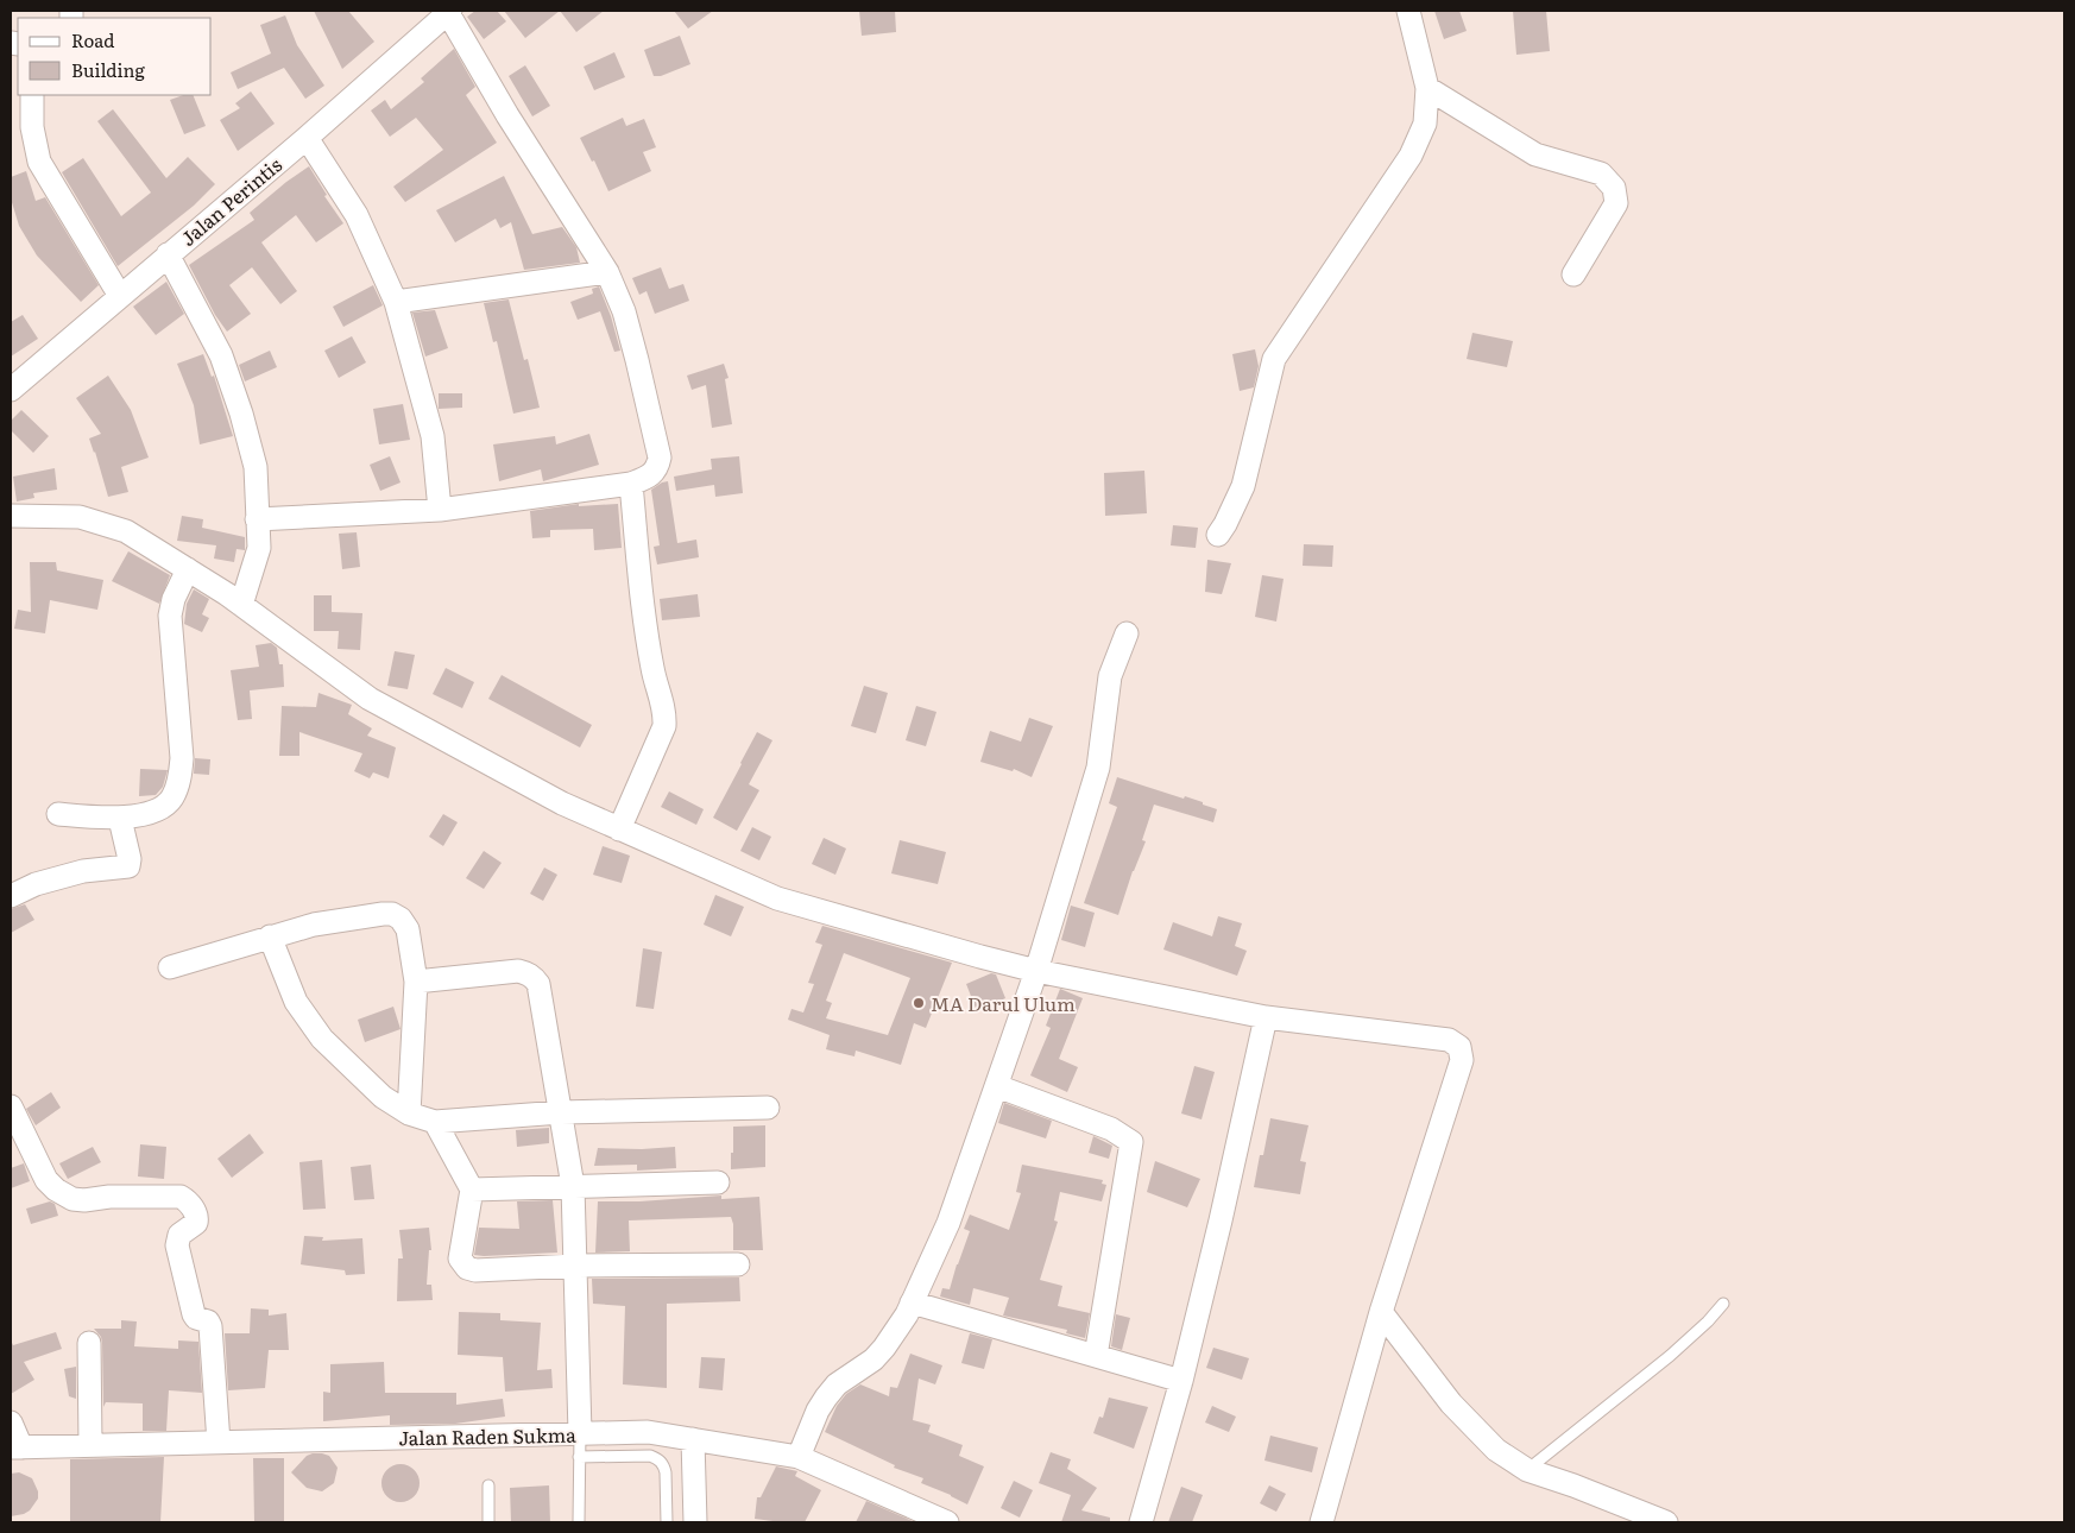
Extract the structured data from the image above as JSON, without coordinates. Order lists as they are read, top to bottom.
{
  "streets": {
    "street": ["Jalan Perintis", "Jalan Raden Sukma"]
  },
  "places": ["MA Darul Ulum"],
  "legend": ["Road", "Building"]
}
